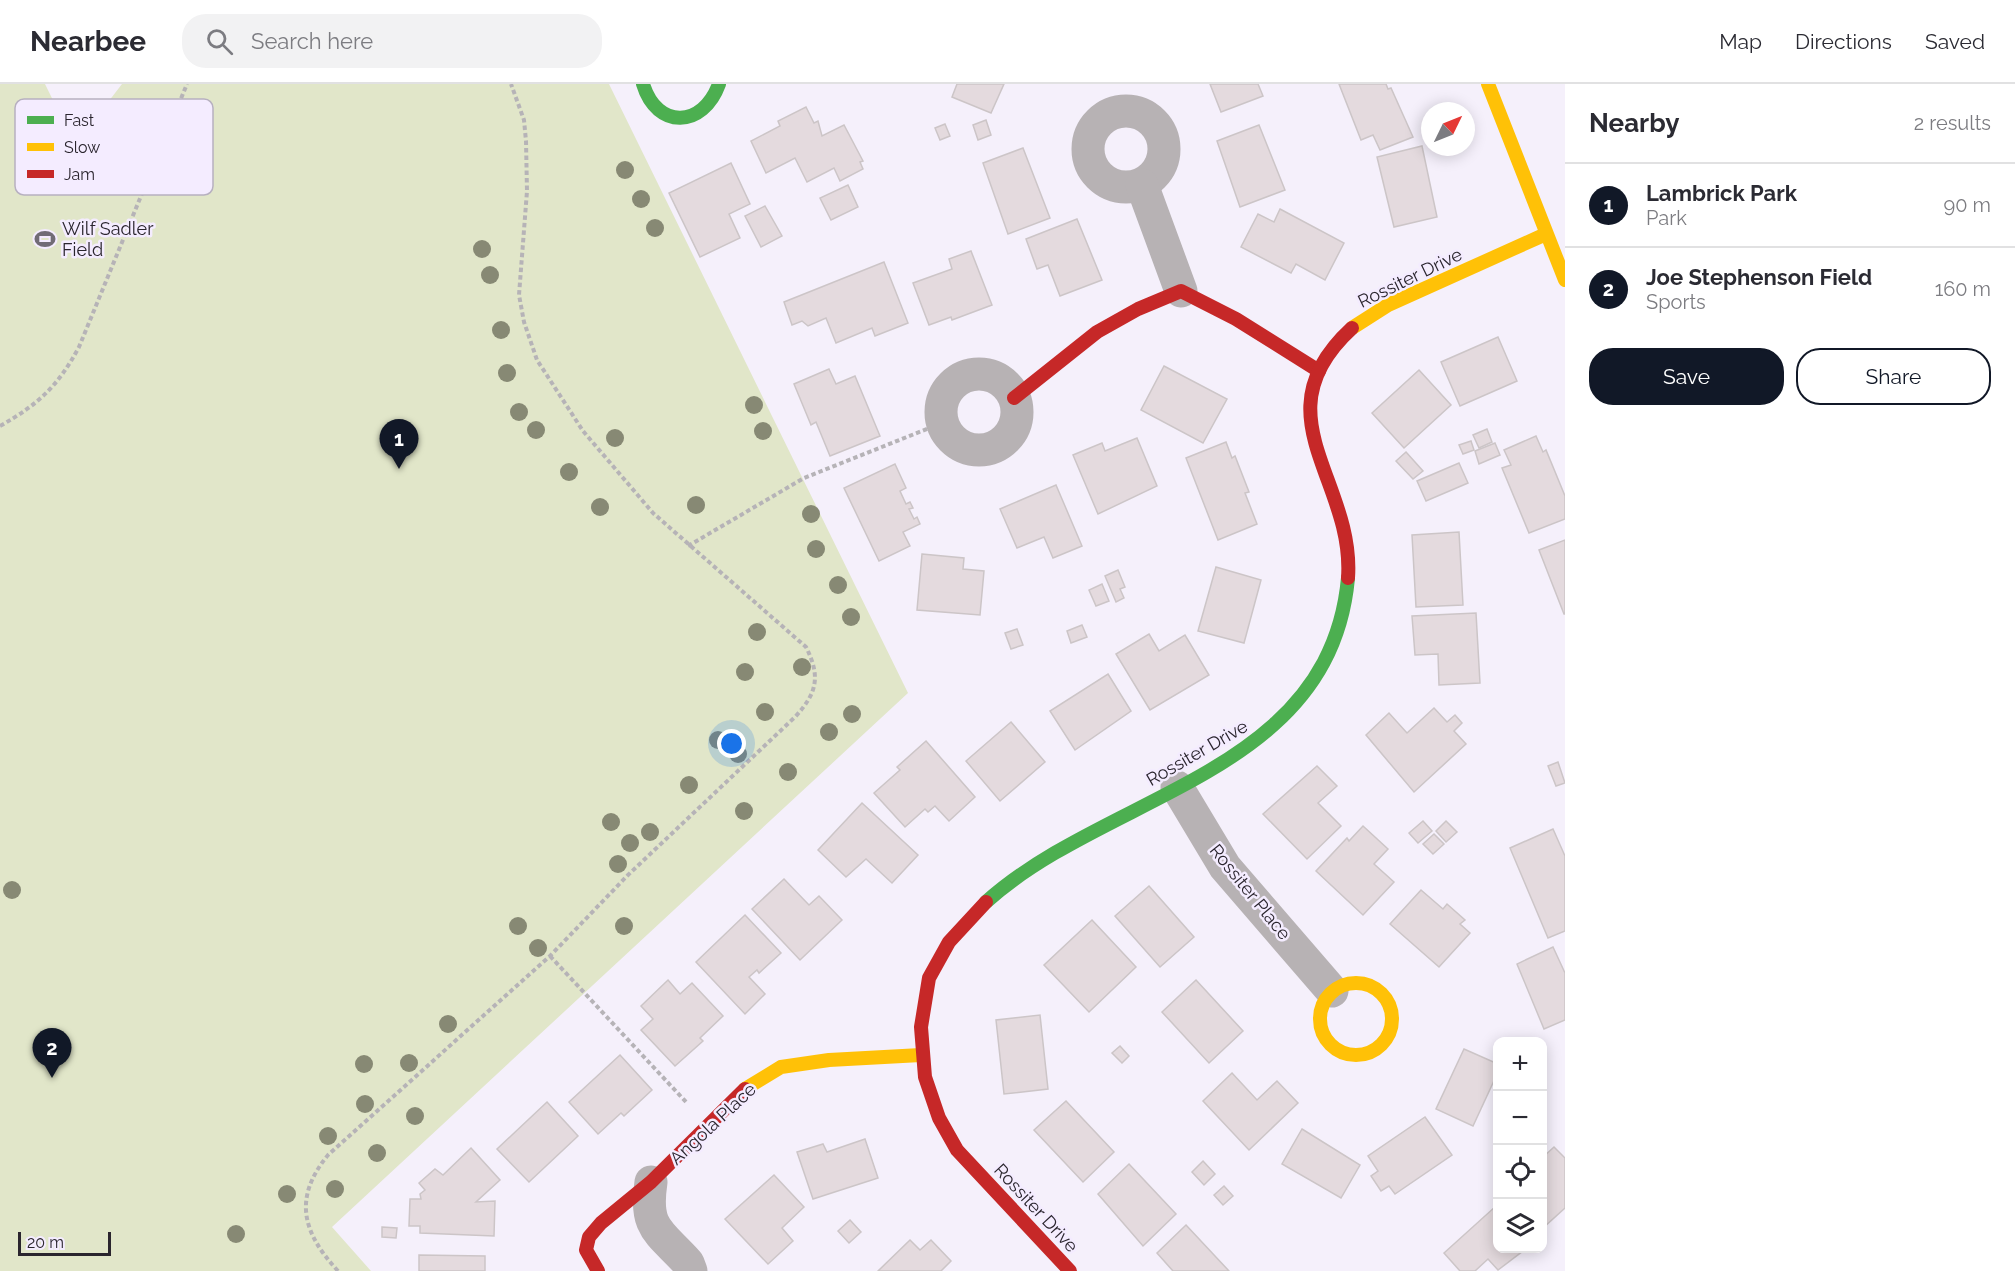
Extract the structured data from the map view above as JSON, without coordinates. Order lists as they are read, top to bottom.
{
  "streets": {
    "street": ["Rossiter Drive", "Rossiter Place", "Angola Place"]
  },
  "crossings": [
    ["Rossiter Drive", "Rossiter Place"],
    ["Rossiter Drive", "Angola Place"]
  ],
  "places": {
    "sports": ["Wilf Sadler Field"]
  },
  "legend": ["Fast", "Slow", "Jam"],
  "scale_bar": "20 m",
  "north": "top right",
  "page": {
    "header": "Nearbee",
    "search": "Search here",
    "nav": ["Map", "Directions", "Saved"],
    "heading": ["Nearby", "2 results"],
    "list": [
      {
        "mark": "1",
        "name": "Lambrick Park",
        "note": "Park",
        "value": "90 m"
      },
      {
        "mark": "2",
        "name": "Joe Stephenson Field",
        "note": "Sports",
        "value": "160 m"
      }
    ],
    "buttons": ["Save", "Share"],
    "pins": ["1", "2"],
    "map_buttons": ["+", "−"],
    "scale": "20 m"
  }
}
